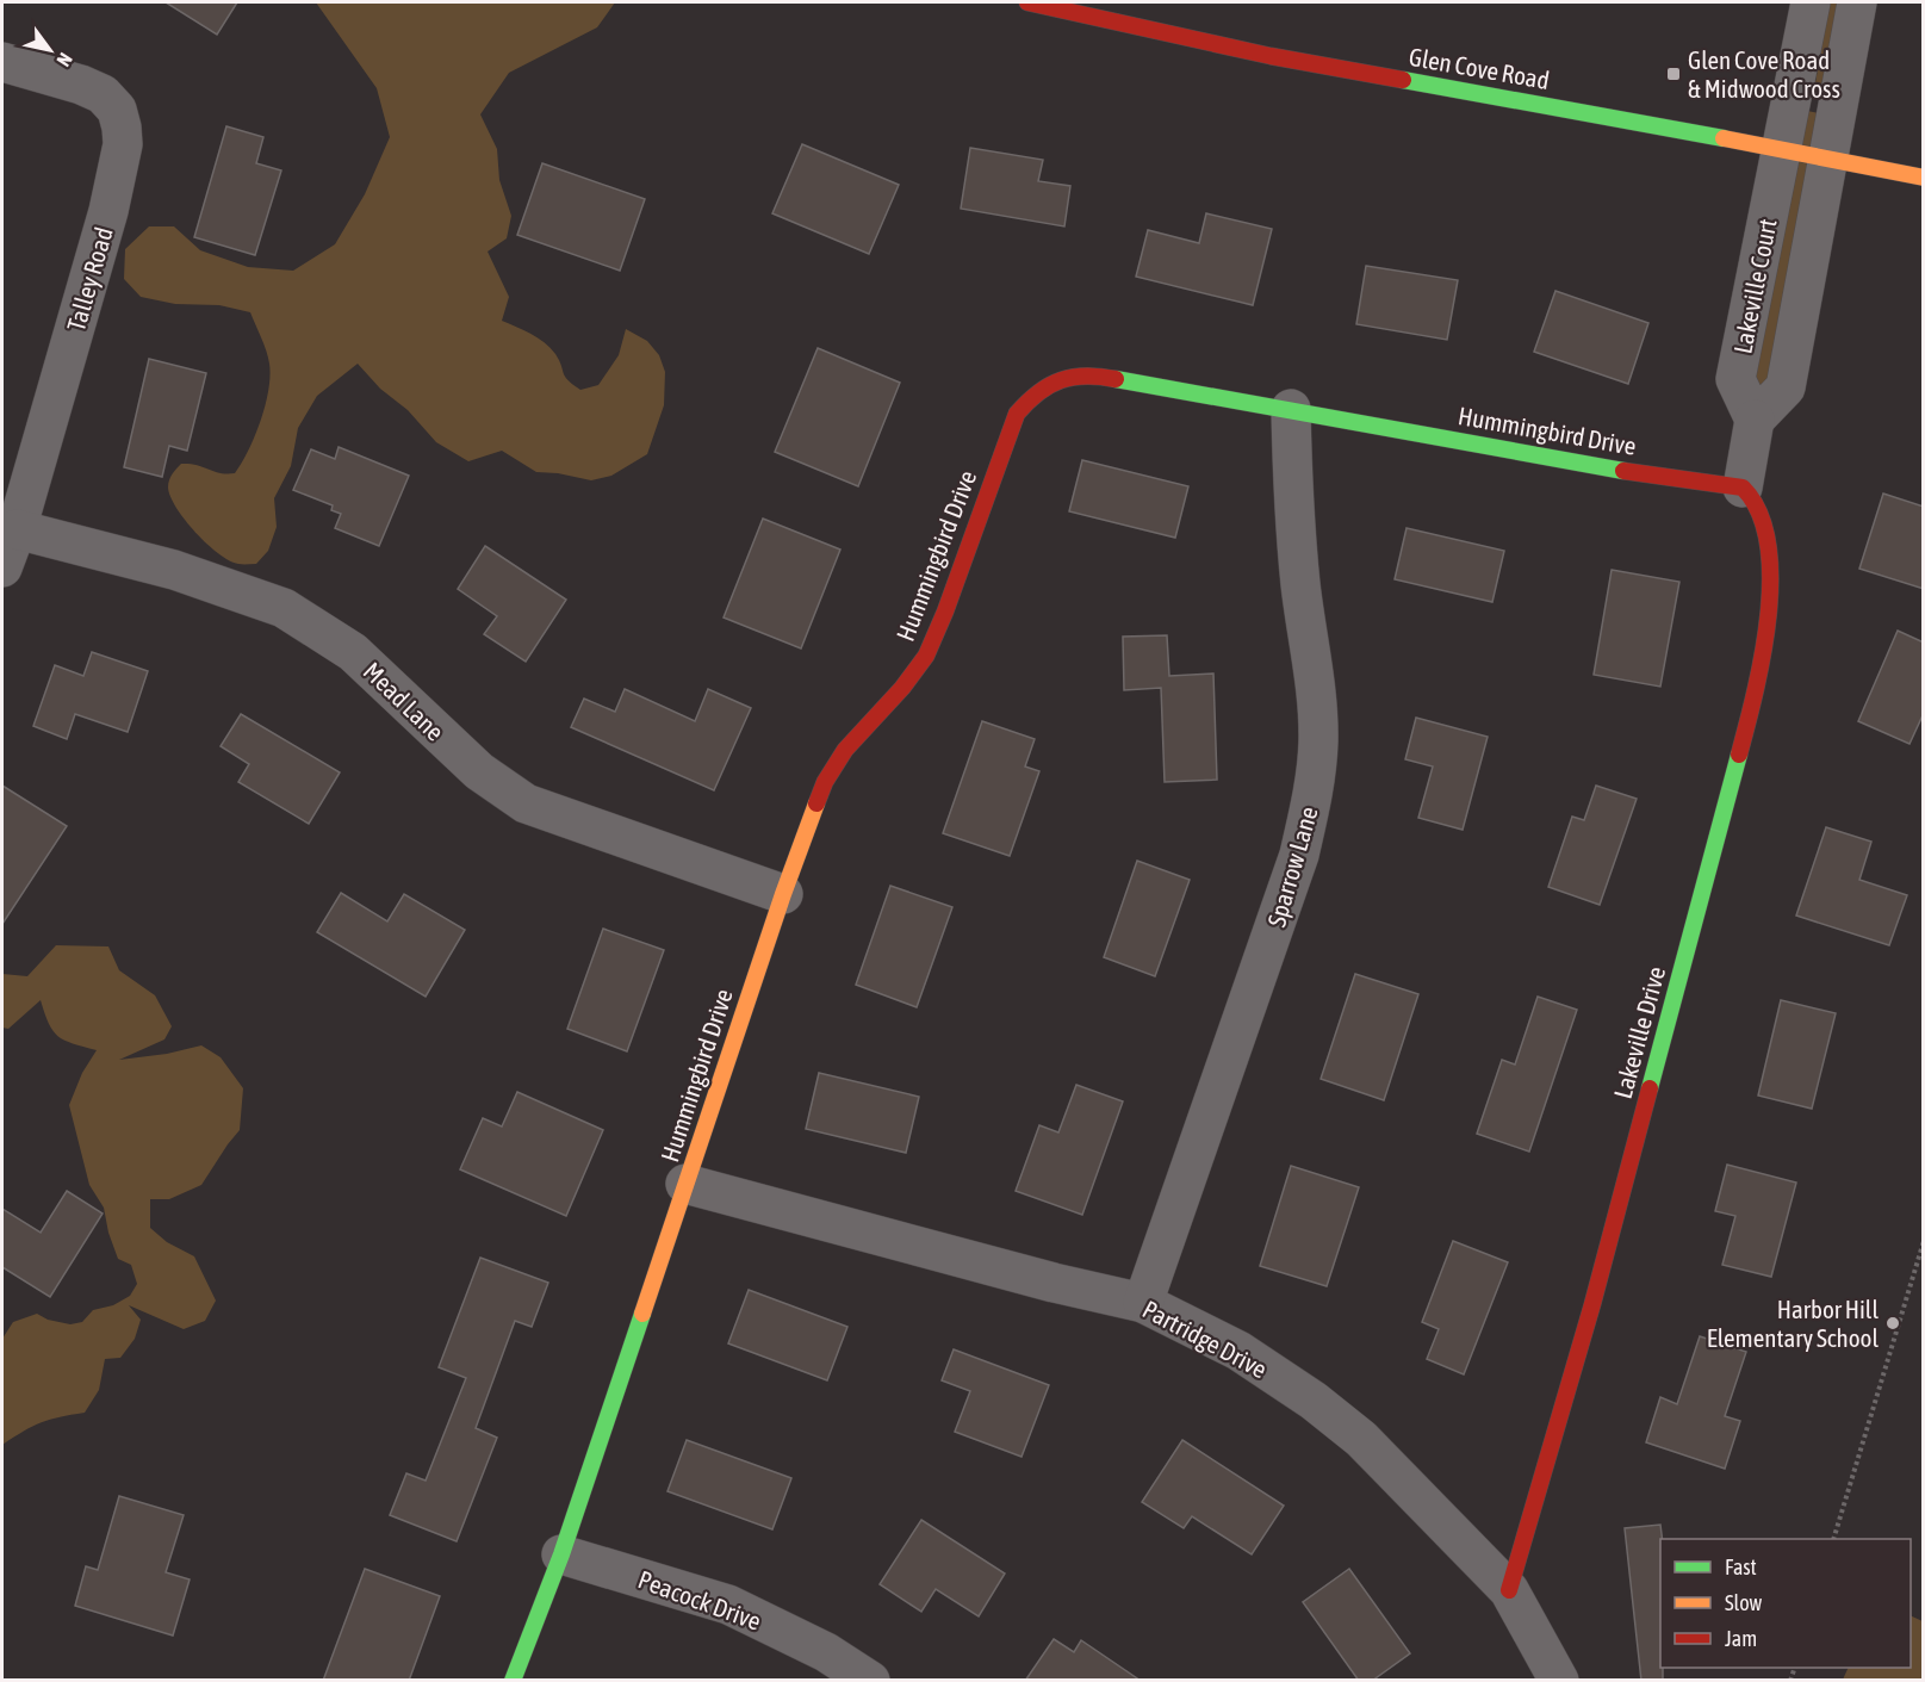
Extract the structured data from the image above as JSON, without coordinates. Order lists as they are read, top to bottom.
{
  "streets": {
    "street": [
      "Glen Cove Road",
      "Talley Road",
      "Lakeville Court",
      "Hummingbird Drive",
      "Mead Lane",
      "Sparrow Lane",
      "Lakeville Drive",
      "Partridge Drive",
      "Peacock Drive"
    ]
  },
  "crossings": [
    ["Glen Cove Road", "Lakeville Court"],
    ["Talley Road", "Mead Lane"],
    ["Hummingbird Drive", "Mead Lane"],
    ["Hummingbird Drive", "Sparrow Lane"],
    ["Hummingbird Drive", "Lakeville Drive"],
    ["Hummingbird Drive", "Partridge Drive"],
    ["Hummingbird Drive", "Peacock Drive"],
    ["Sparrow Lane", "Partridge Drive"],
    ["Lakeville Drive", "Partridge Drive"]
  ],
  "places": {
    "transit": ["Glen Cove Road & Midwood Cross"],
    "other": ["Harbor Hill Elementary School"]
  },
  "legend": ["Fast", "Slow", "Jam"],
  "north": "bottom right"
}
